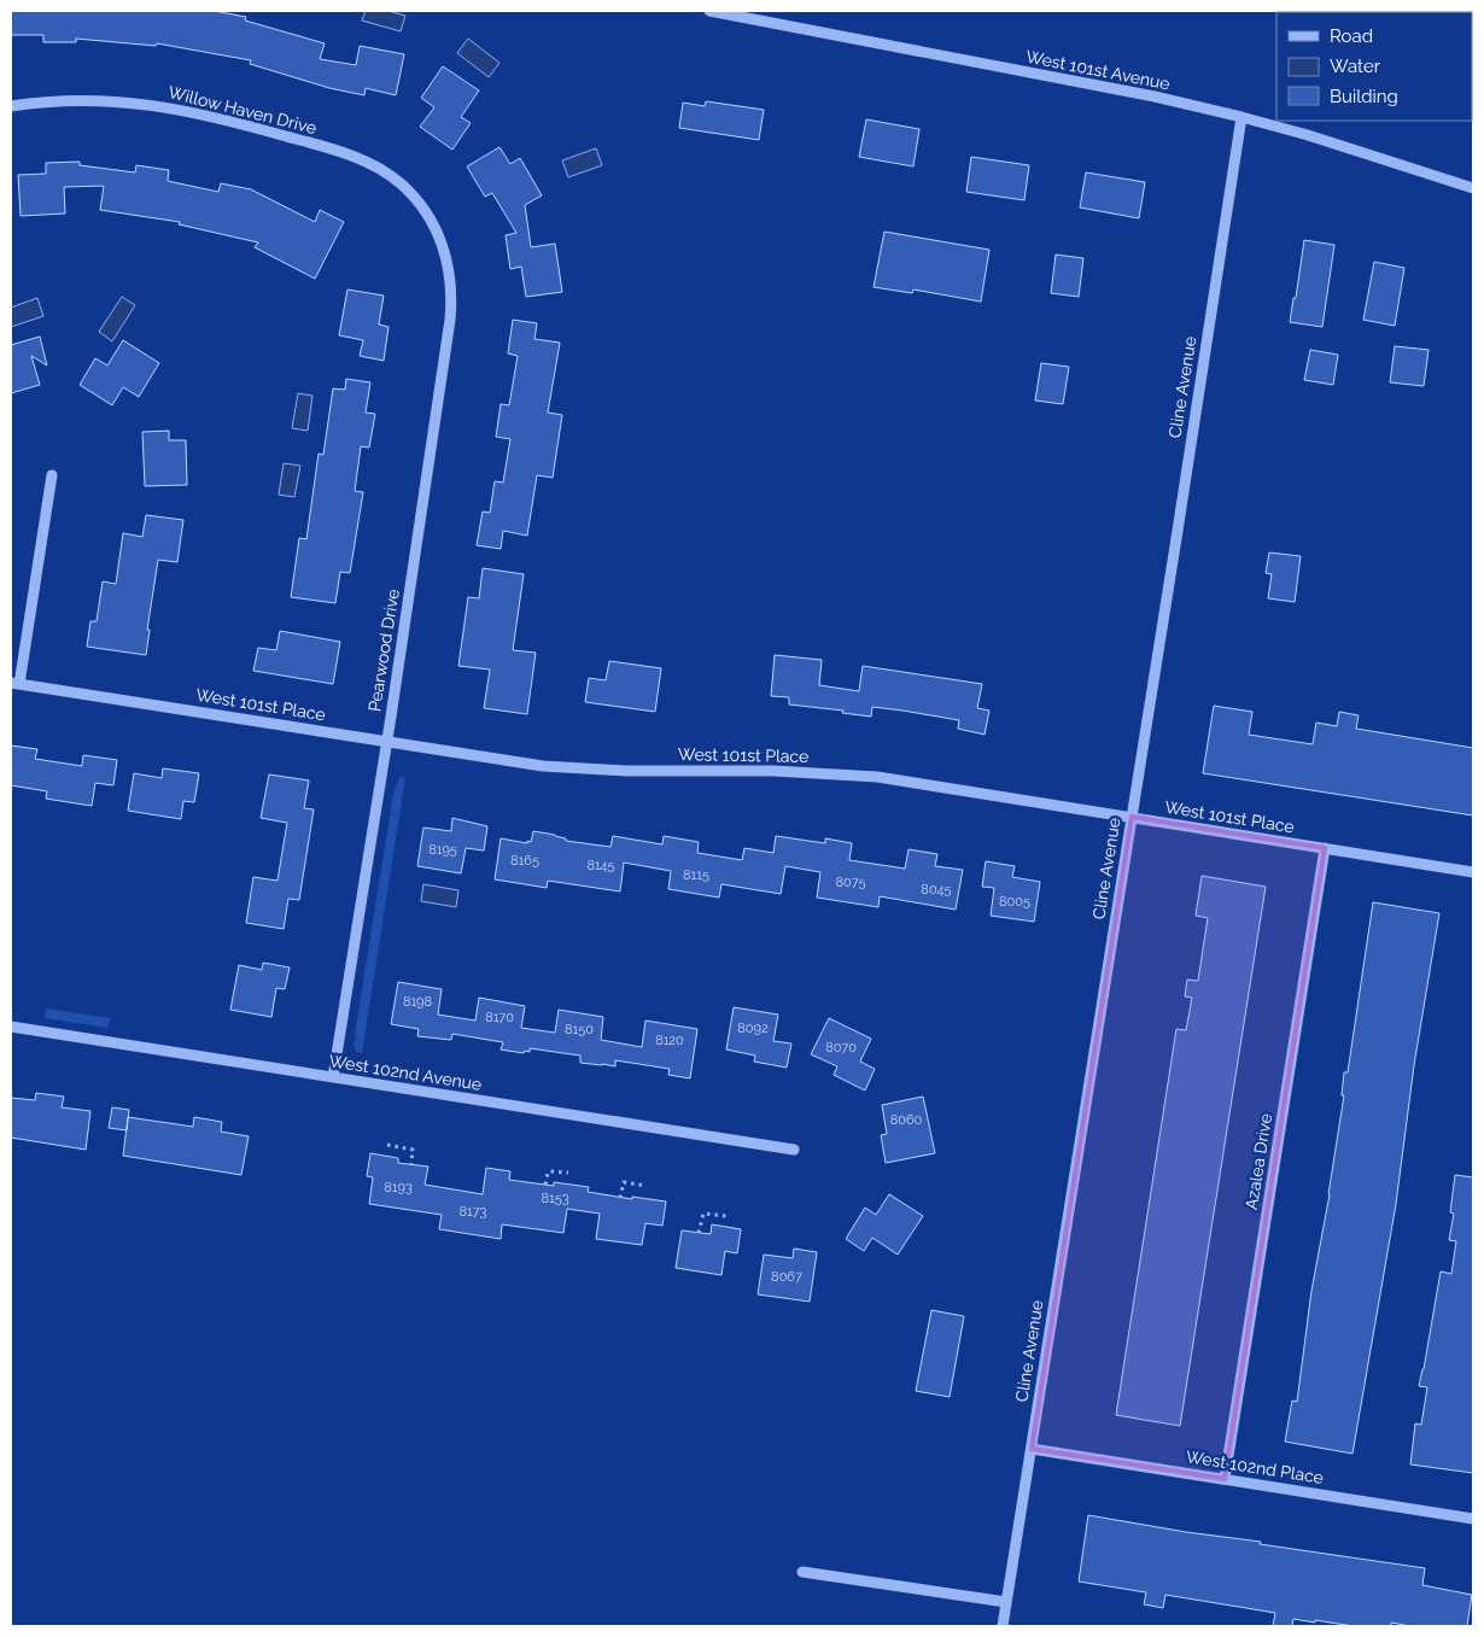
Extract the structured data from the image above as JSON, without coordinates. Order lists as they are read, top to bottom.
{
  "streets": {
    "street": [
      "West 101st Avenue",
      "Willow Haven Drive",
      "Cline Avenue",
      "Pearwood Drive",
      "West 101st Place",
      "West 102nd Avenue",
      "Azalea Drive",
      "West 102nd Place"
    ]
  },
  "crossings": [
    ["West 101st Avenue", "Cline Avenue"],
    ["Willow Haven Drive", "Pearwood Drive"],
    ["Cline Avenue", "West 101st Place"],
    ["Cline Avenue", "West 102nd Place"],
    ["Pearwood Drive", "West 101st Place"],
    ["Pearwood Drive", "West 102nd Avenue"],
    ["West 101st Place", "Azalea Drive"],
    ["Azalea Drive", "West 102nd Place"]
  ],
  "house_numbers": [
    "8195",
    "8165",
    "8145",
    "8115",
    "8075",
    "8045",
    "8005",
    "8198",
    "8170",
    "8092",
    "8150",
    "8120",
    "8070",
    "8060",
    "8193",
    "8153",
    "8173",
    "8067"
  ],
  "legend": ["Road", "Water", "Building"]
}
